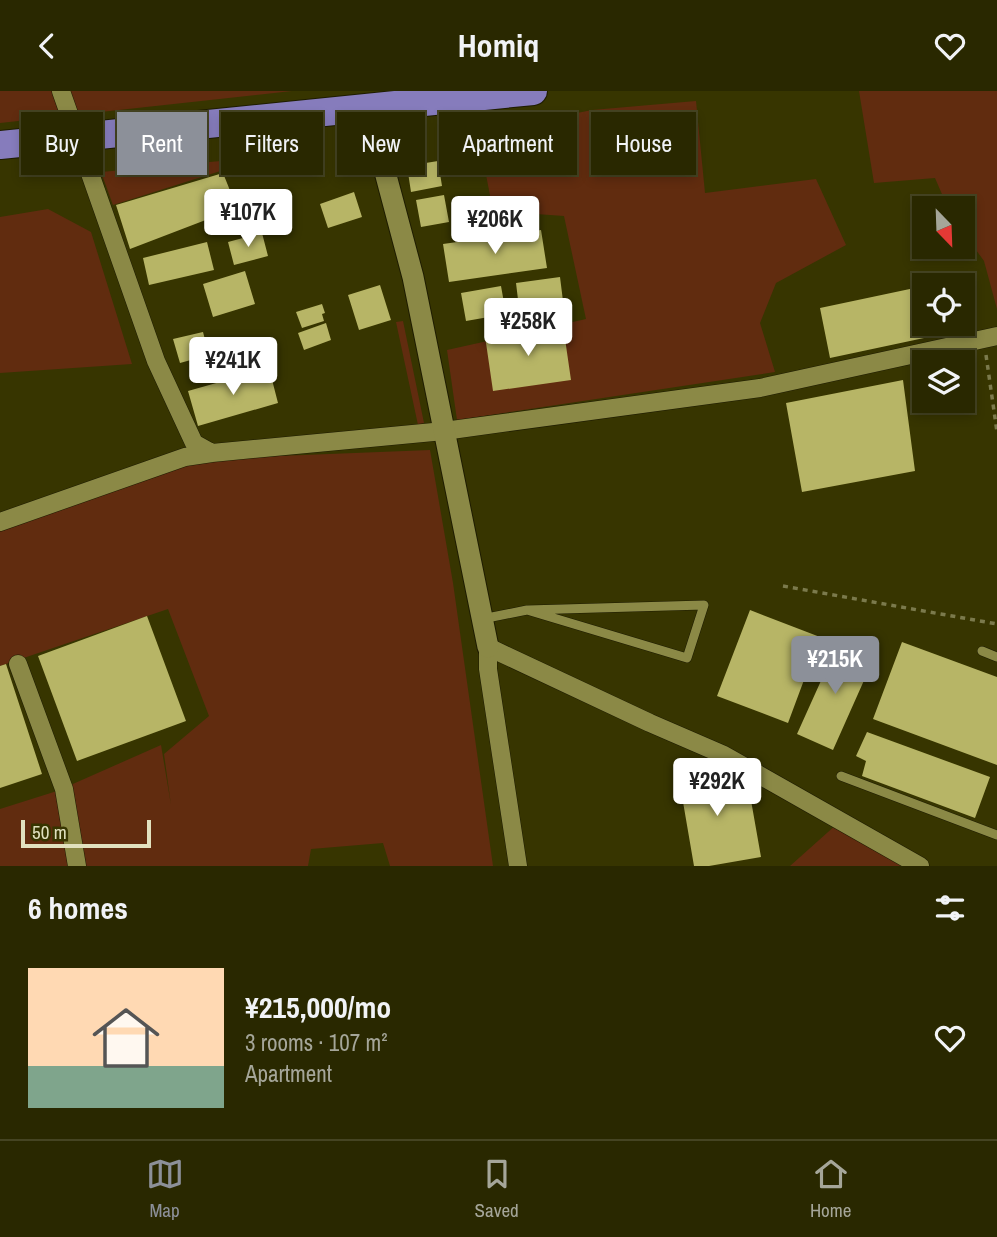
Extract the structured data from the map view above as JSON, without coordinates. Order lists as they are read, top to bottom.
{
  "scale_bar": "50 m",
  "north": "bottom right",
  "page": {
    "header": "Homiq",
    "chip": [
      "Buy",
      "Rent",
      "Filters",
      "New",
      "Apartment",
      "House"
    ],
    "price": [
      "¥107K",
      "¥206K",
      "¥258K",
      "¥241K",
      "¥215K",
      "¥292K"
    ],
    "scale": "50 m",
    "heading": "6 homes",
    "list": [
      {
        "name": "¥215,000/mo",
        "note": "3 rooms · 107 m² · Apartment"
      }
    ],
    "tabs": ["Map", "Saved", "Home"]
  }
}
